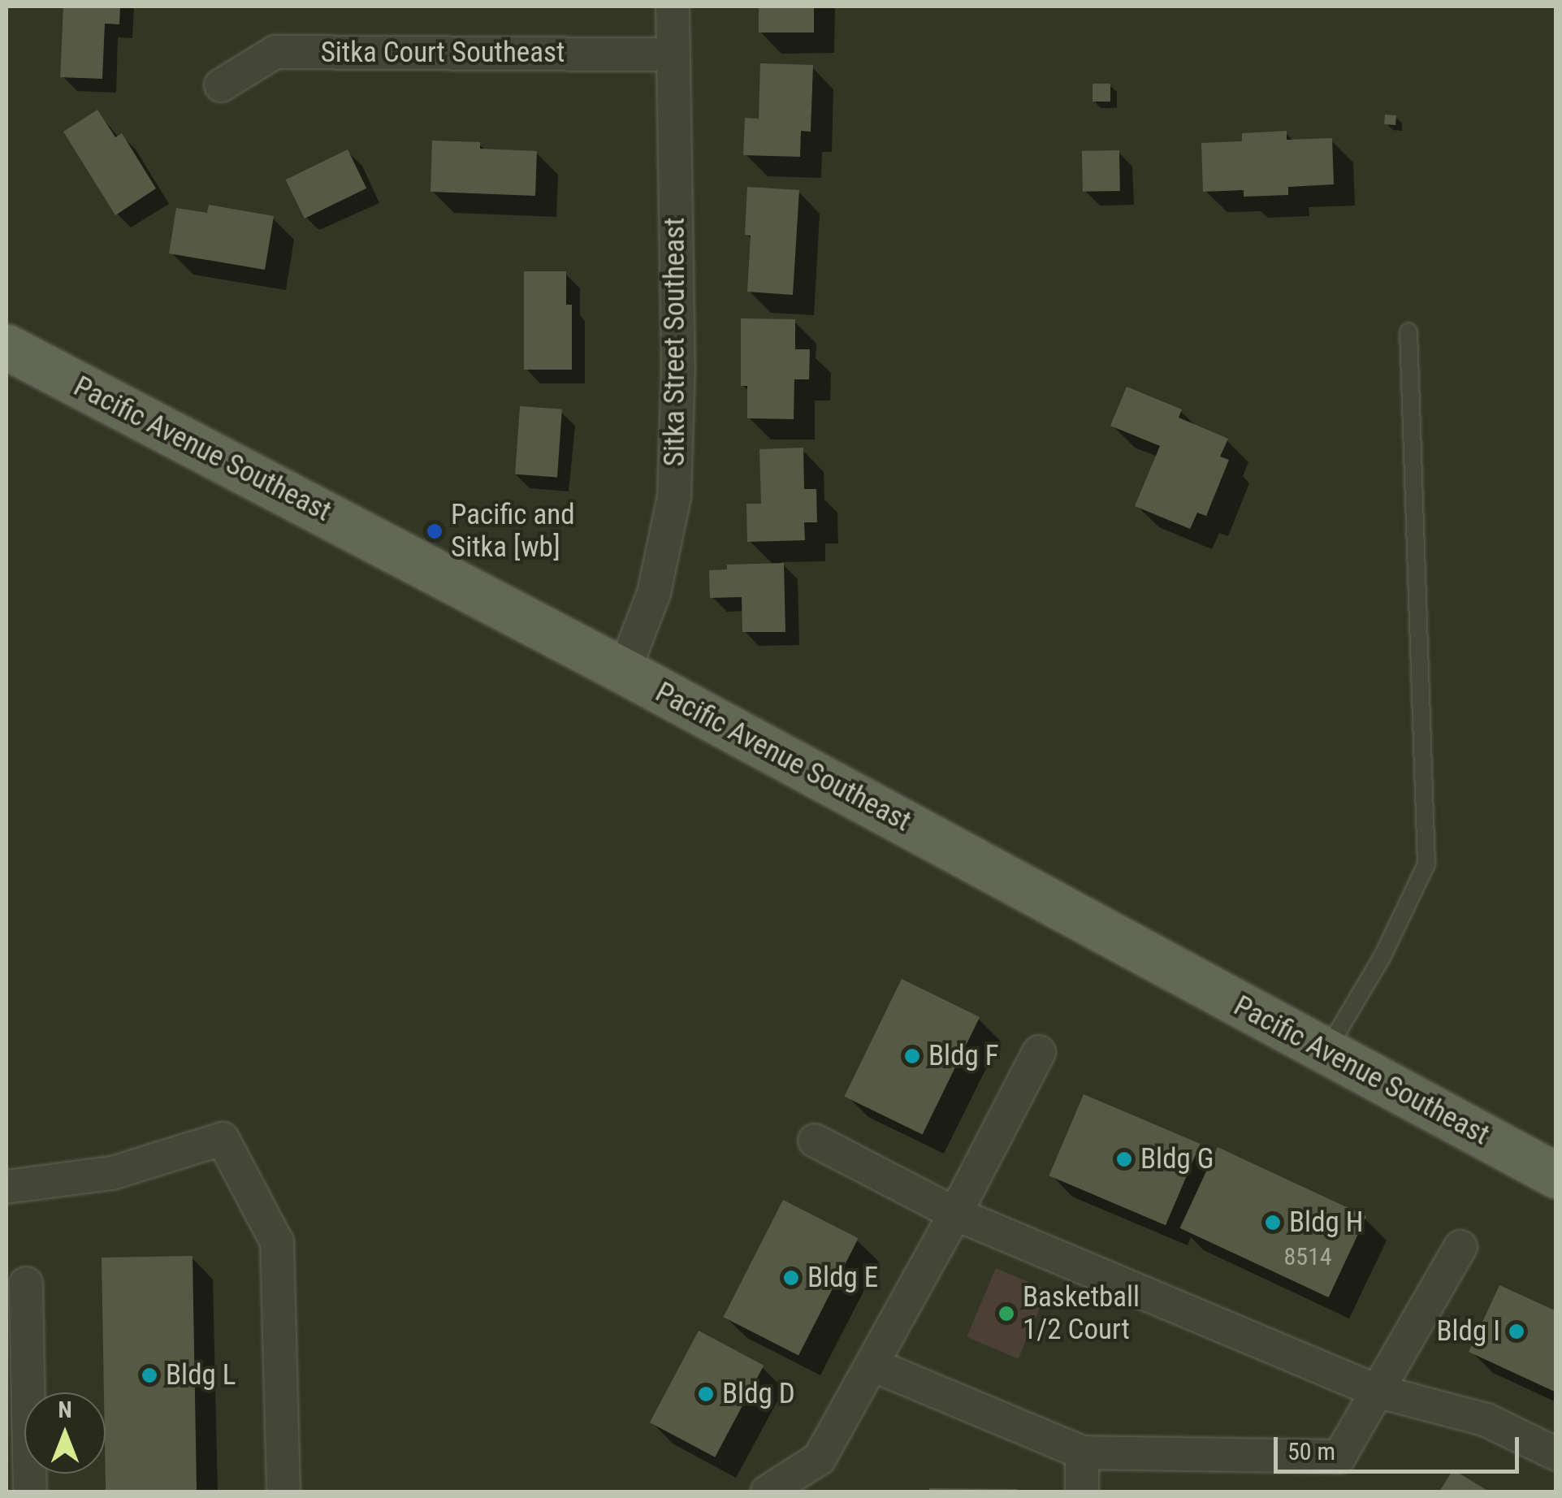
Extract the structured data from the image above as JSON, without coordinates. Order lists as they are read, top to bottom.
{
  "streets": {
    "main road": ["Pacific Avenue Southeast"],
    "street": ["Sitka Court Southeast", "Sitka Street Southeast"]
  },
  "crossings": [
    ["Sitka Court Southeast", "Sitka Street Southeast"],
    ["Sitka Street Southeast", "Pacific Avenue Southeast"]
  ],
  "places": [
    "Pacific and Sitka [wb]",
    "Bldg F",
    "Bldg G",
    "Bldg H",
    "Bldg E",
    "Basketball 1/2 Court",
    "Bldg I",
    "Bldg L",
    "Bldg D"
  ],
  "house_numbers": ["8514"],
  "scale_bar": "50 m",
  "north": "top"
}
